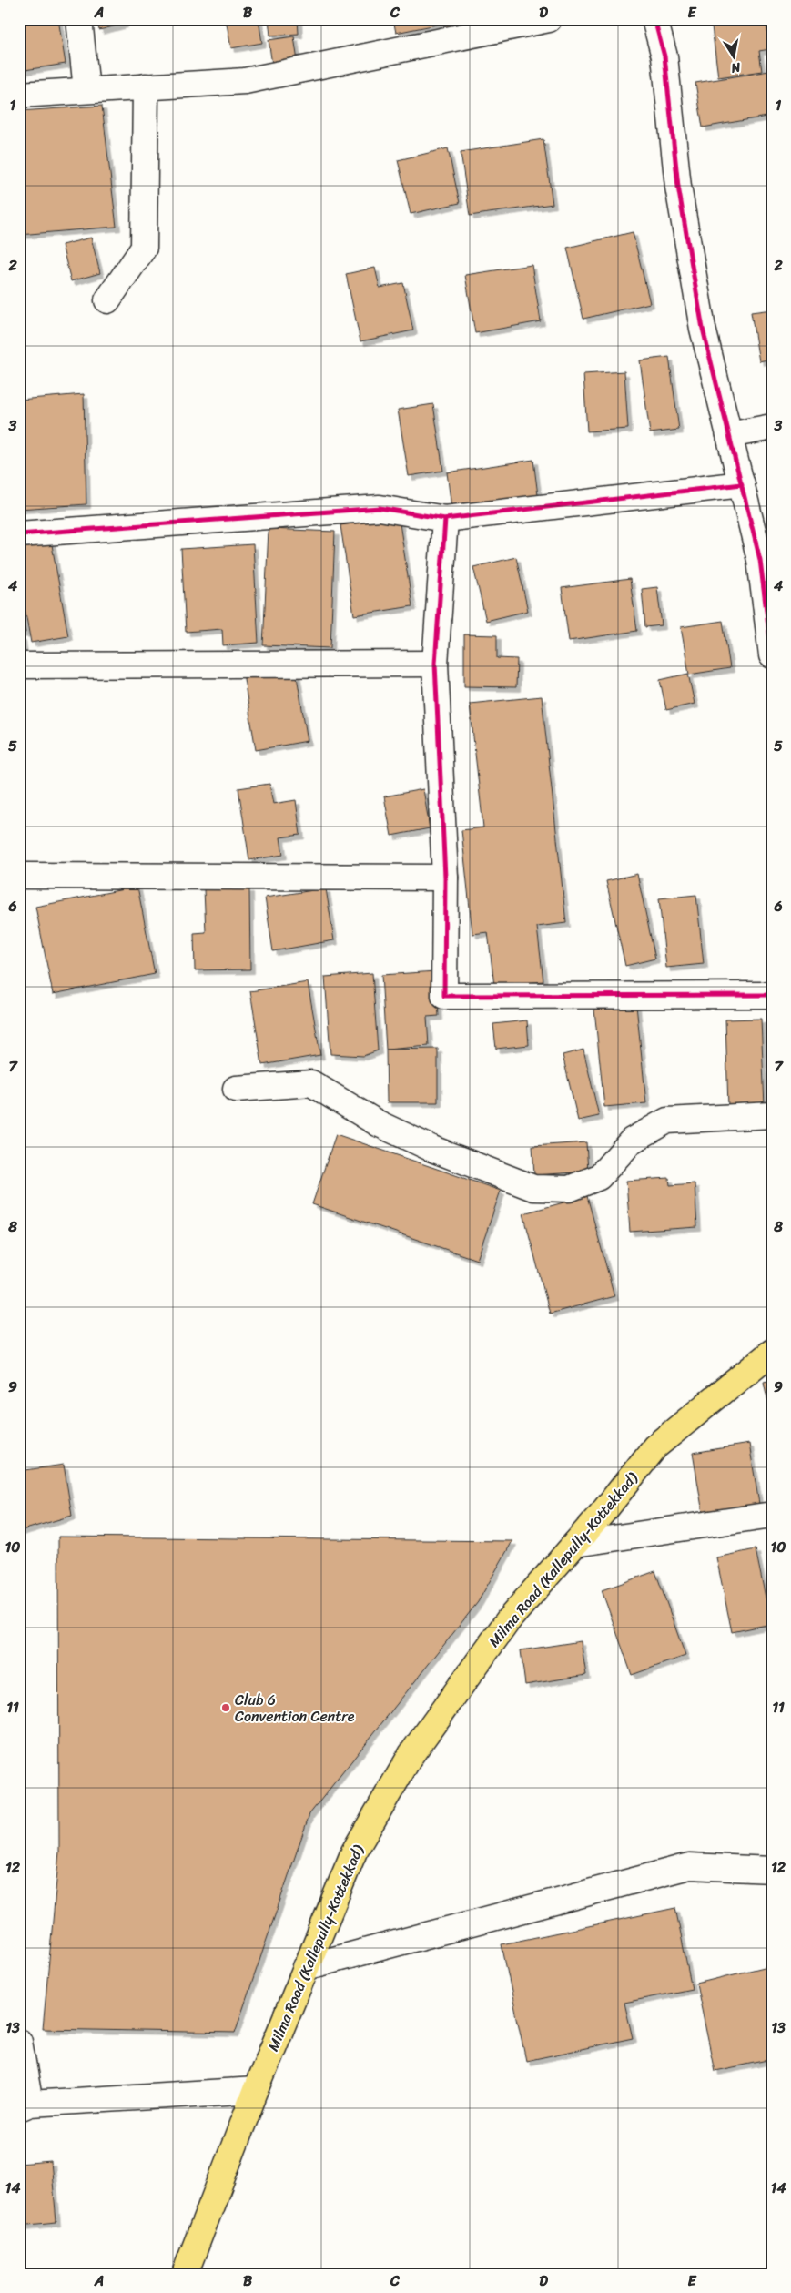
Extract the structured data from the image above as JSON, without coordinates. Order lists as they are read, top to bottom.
{
  "streets": {
    "main road": ["Milma Road (Kallepully-Kottekkad)"]
  },
  "places": ["Club 6 Convention Centre"],
  "north": "bottom",
  "grid": {
    "columns": [
      "A",
      "B",
      "C",
      "D",
      "E"
    ],
    "rows": [
      "1",
      "2",
      "3",
      "4",
      "5",
      "6",
      "7",
      "8",
      "9",
      "10",
      "11",
      "12",
      "13",
      "14"
    ]
  }
}
